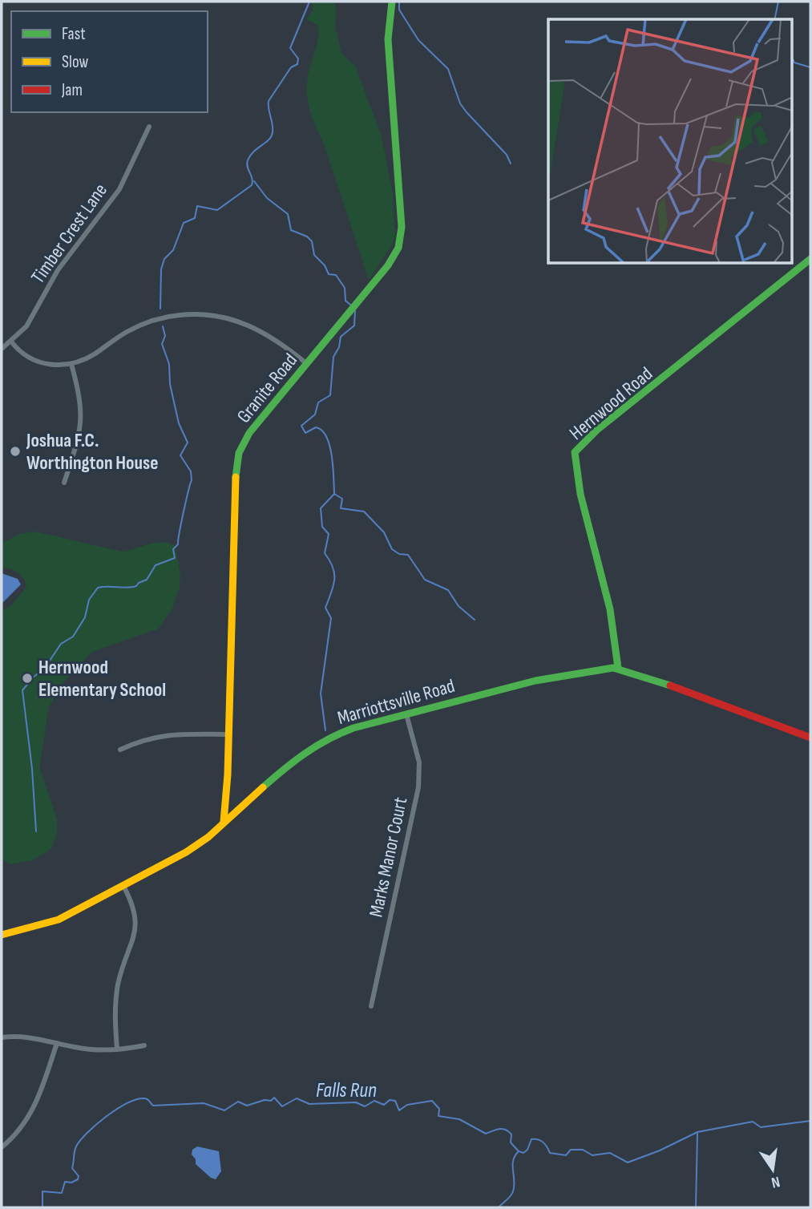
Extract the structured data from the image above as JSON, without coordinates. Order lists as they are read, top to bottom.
{
  "streets": {
    "street": [
      "Timber Crest Lane",
      "Granite Road",
      "Hernwood Road",
      "Marriottsville Road",
      "Marks Manor Court"
    ]
  },
  "crossings": [
    ["Granite Road", "Marriottsville Road"],
    ["Hernwood Road", "Marriottsville Road"],
    ["Marriottsville Road", "Marks Manor Court"]
  ],
  "water": ["Falls Run"],
  "places": ["Joshua F.C. Worthington House", "Hernwood Elementary School"],
  "legend": ["Fast", "Slow", "Jam"],
  "north": "bottom"
}
